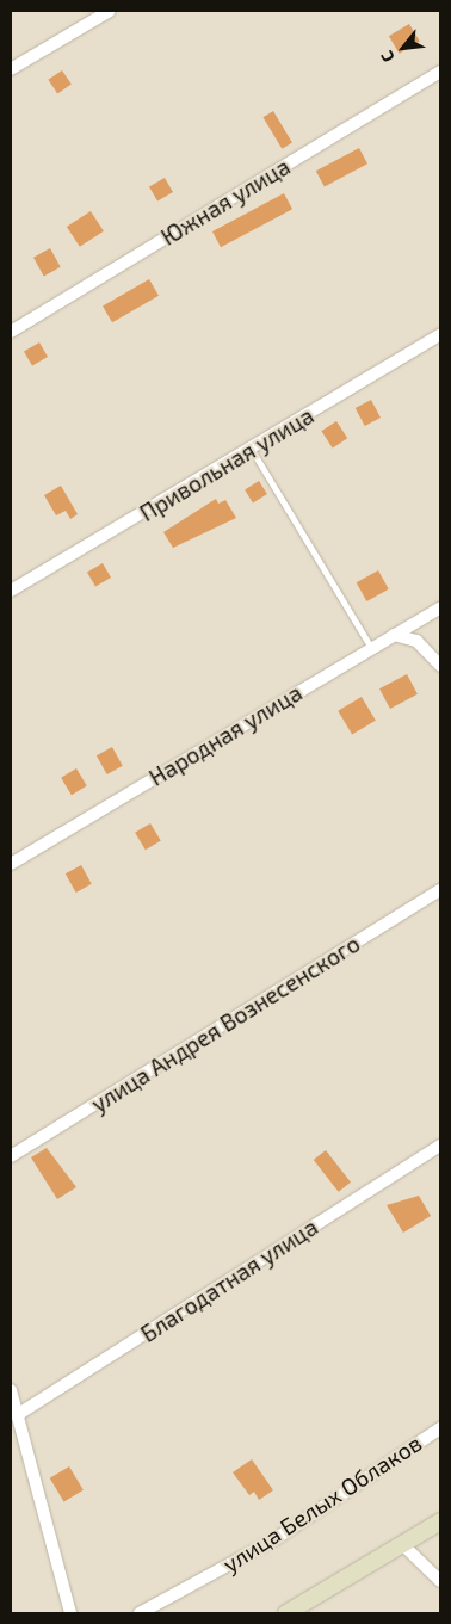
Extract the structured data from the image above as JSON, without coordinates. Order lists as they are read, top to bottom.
{
  "streets": {
    "street": [
      "Южная улица",
      "Привольная улица",
      "Народная улица",
      "улица Андрея Вознесенского",
      "Благодатная улица",
      "улица Белых Облаков"
    ]
  },
  "north": "bottom left"
}
